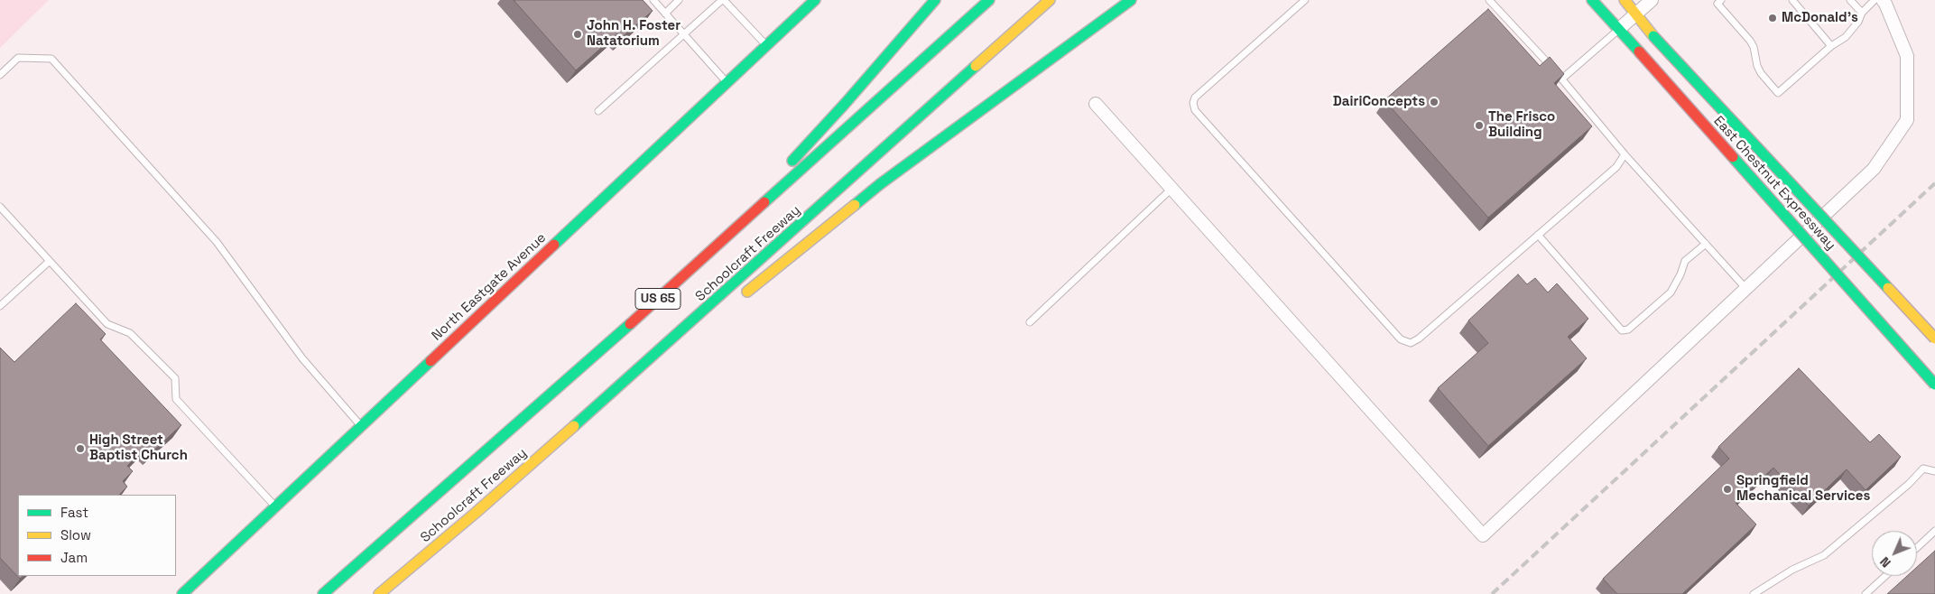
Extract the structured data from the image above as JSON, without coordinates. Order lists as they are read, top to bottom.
{
  "streets": {
    "main road": [
      "East Chestnut Expressway",
      "Schoolcraft Freeway",
      "North Eastgate Avenue",
      "US 65"
    ]
  },
  "places": [
    "McDonald's",
    "John H. Foster Natatorium",
    "DairiConcepts",
    "The Frisco Building",
    "High Street Baptist Church",
    "Springfield Mechanical Services"
  ],
  "legend": ["Fast", "Slow", "Jam"],
  "north": "bottom left"
}
